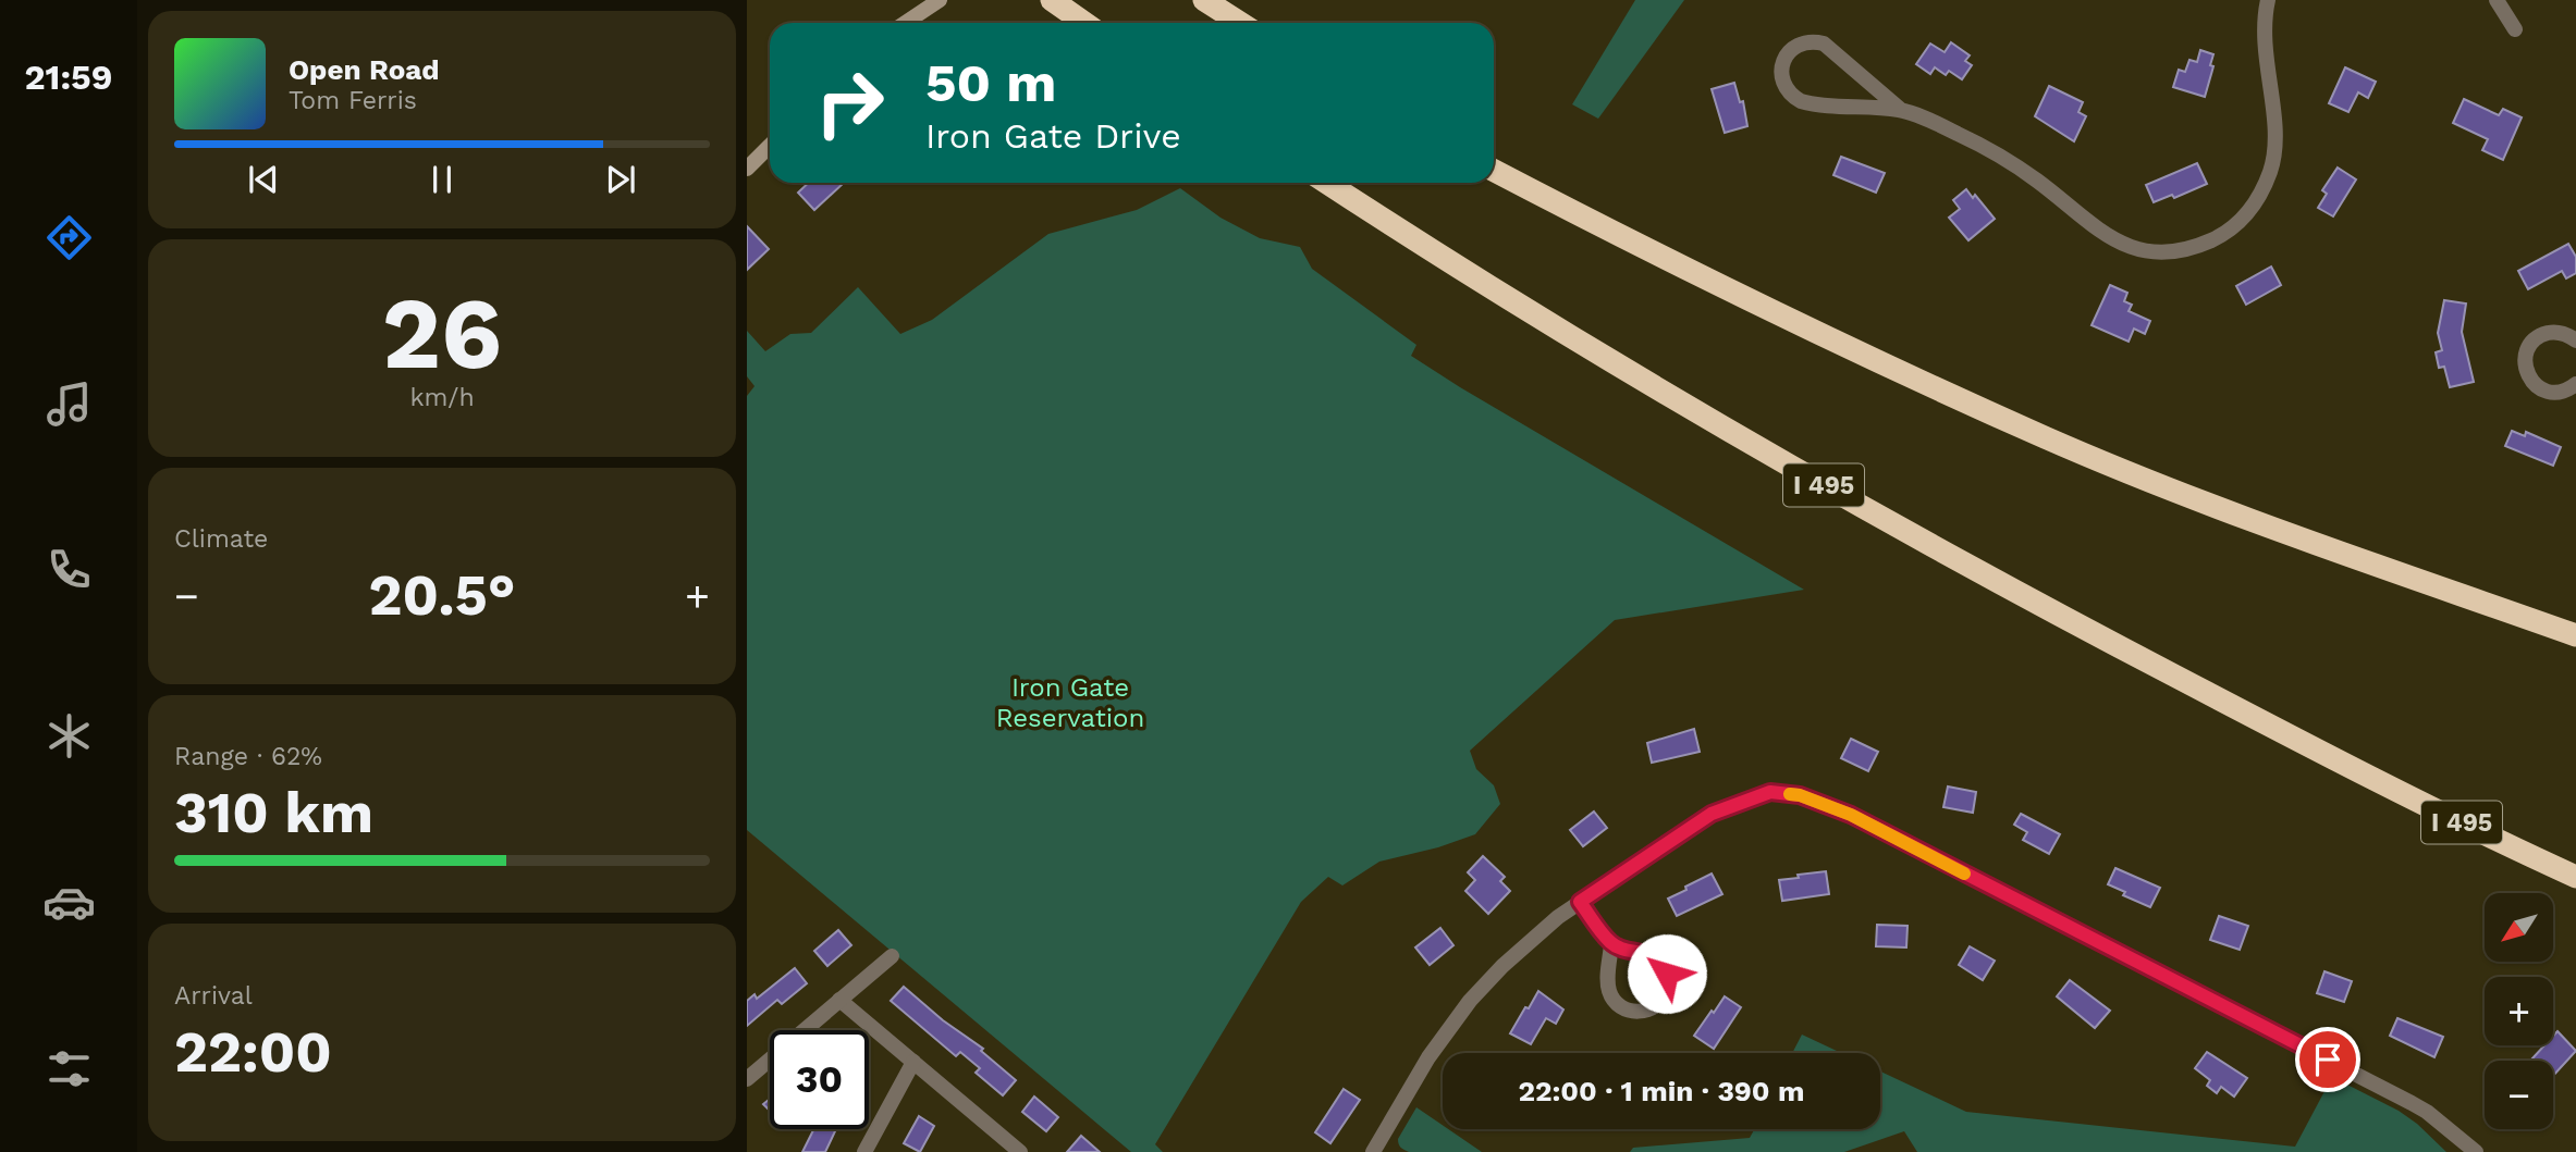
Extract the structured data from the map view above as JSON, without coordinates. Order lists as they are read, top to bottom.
{
  "streets": {
    "highway": ["I 495"]
  },
  "parks": ["Iron Gate Reservation"],
  "north": "bottom left",
  "page": {
    "tabs": "21:59",
    "turn": ["50 m", "Iron Gate Drive"],
    "song": ["Open Road", "Tom Ferris"],
    "tile": [
      ["26", "km/h"],
      "Climate",
      ["Range · 62%", "310 km"],
      ["Arrival", "22:00"]
    ],
    "heat": ["−", "20.5°", "+"],
    "map_buttons": ["+", "−"],
    "limit": "30",
    "trip": "22:00 · 1 min · 390 m"
  }
}
